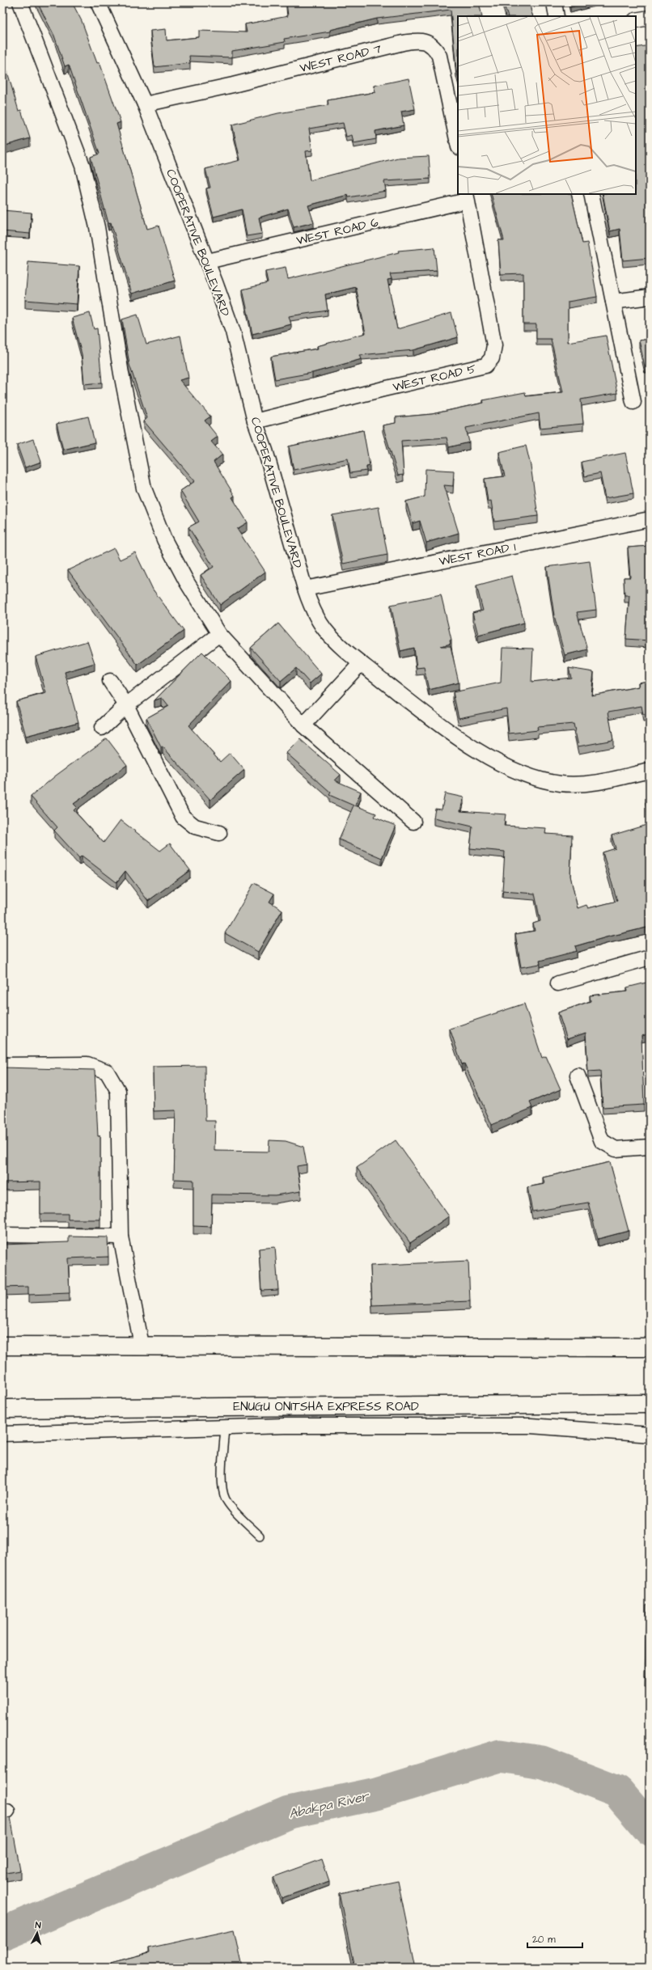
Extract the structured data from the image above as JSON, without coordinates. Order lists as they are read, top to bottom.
{
  "streets": {
    "highway": ["ENUGU ONITSHA EXPRESS ROAD"],
    "street": [
      "WEST ROAD 7",
      "WEST ROAD 6",
      "COOPERATIVE BOULEVARD",
      "WEST ROAD 5",
      "WEST ROAD 1"
    ]
  },
  "crossings": [
    ["WEST ROAD 7", "COOPERATIVE BOULEVARD"],
    ["WEST ROAD 6", "COOPERATIVE BOULEVARD"],
    ["WEST ROAD 6", "WEST ROAD 5"],
    ["COOPERATIVE BOULEVARD", "WEST ROAD 5"],
    ["COOPERATIVE BOULEVARD", "WEST ROAD 1"]
  ],
  "water": ["Abakpa River"],
  "scale_bar": "20 m",
  "north": "top"
}
